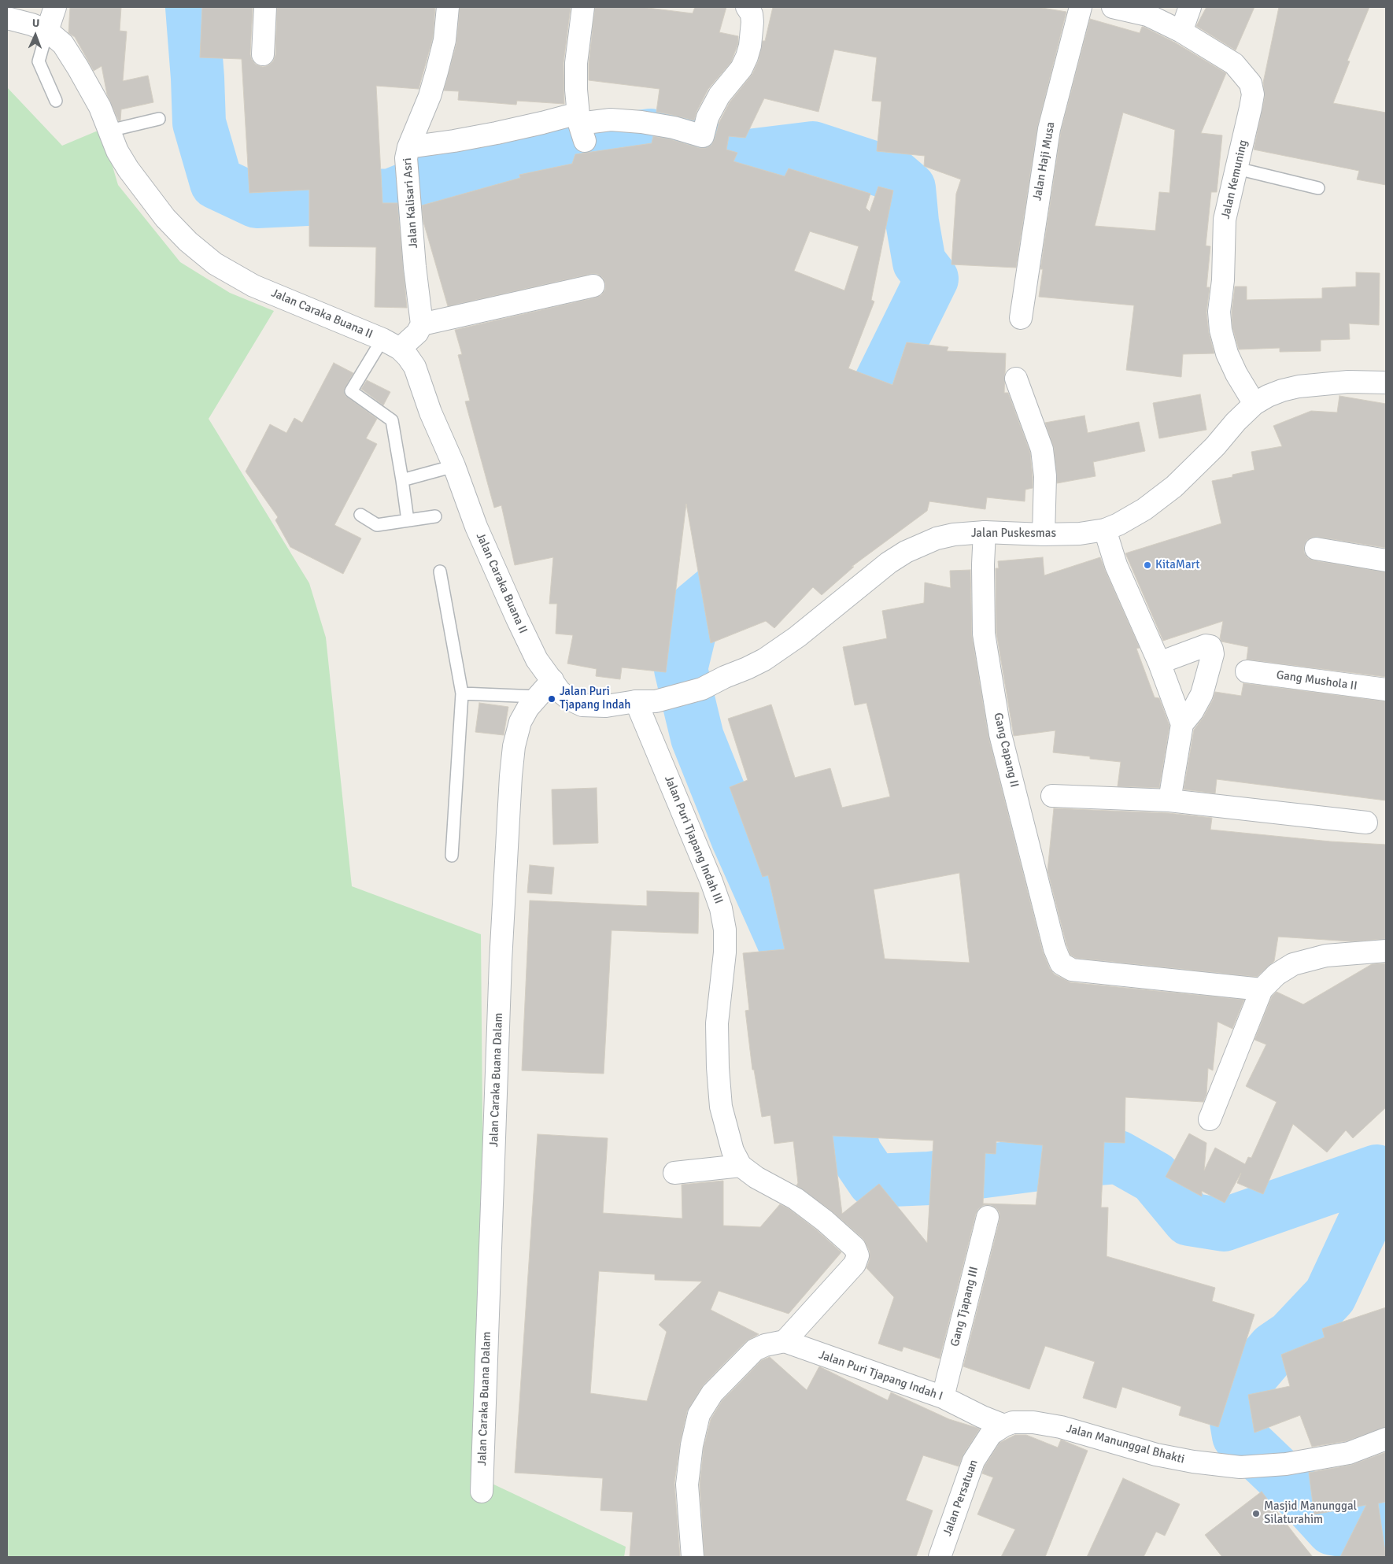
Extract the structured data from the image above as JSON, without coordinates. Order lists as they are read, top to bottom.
{
  "streets": {
    "street": [
      "Jalan Haji Musa",
      "Jalan Kemuning",
      "Jalan Kalisari Asri",
      "Jalan Caraka Buana II",
      "Jalan Puskesmas",
      "Gang Mushola II",
      "Gang Capang II",
      "Jalan Puri Tjapang Indah III",
      "Jalan Caraka Buana Dalam",
      "Gang Tjapang III",
      "Jalan Puri Tjapang Indah I",
      "Jalan Manunggal Bhakti",
      "Jalan Persatuan"
    ]
  },
  "crossings": [
    ["Jalan Kemuning", "Jalan Puskesmas"],
    ["Jalan Caraka Buana II", "Jalan Puskesmas"],
    ["Jalan Caraka Buana II", "Jalan Caraka Buana Dalam"],
    ["Jalan Puskesmas", "Gang Capang II"],
    ["Jalan Puskesmas", "Jalan Puri Tjapang Indah III"],
    ["Jalan Puskesmas", "Jalan Caraka Buana Dalam"],
    ["Jalan Puri Tjapang Indah III", "Jalan Puri Tjapang Indah I"],
    ["Gang Tjapang III", "Jalan Puri Tjapang Indah I"],
    ["Jalan Puri Tjapang Indah I", "Jalan Manunggal Bhakti"],
    ["Jalan Puri Tjapang Indah I", "Jalan Persatuan"],
    ["Jalan Manunggal Bhakti", "Jalan Persatuan"]
  ],
  "places": ["KitaMart", "Jalan Puri Tjapang Indah", "Masjid Manunggal Silaturahim"],
  "north": "top"
}
